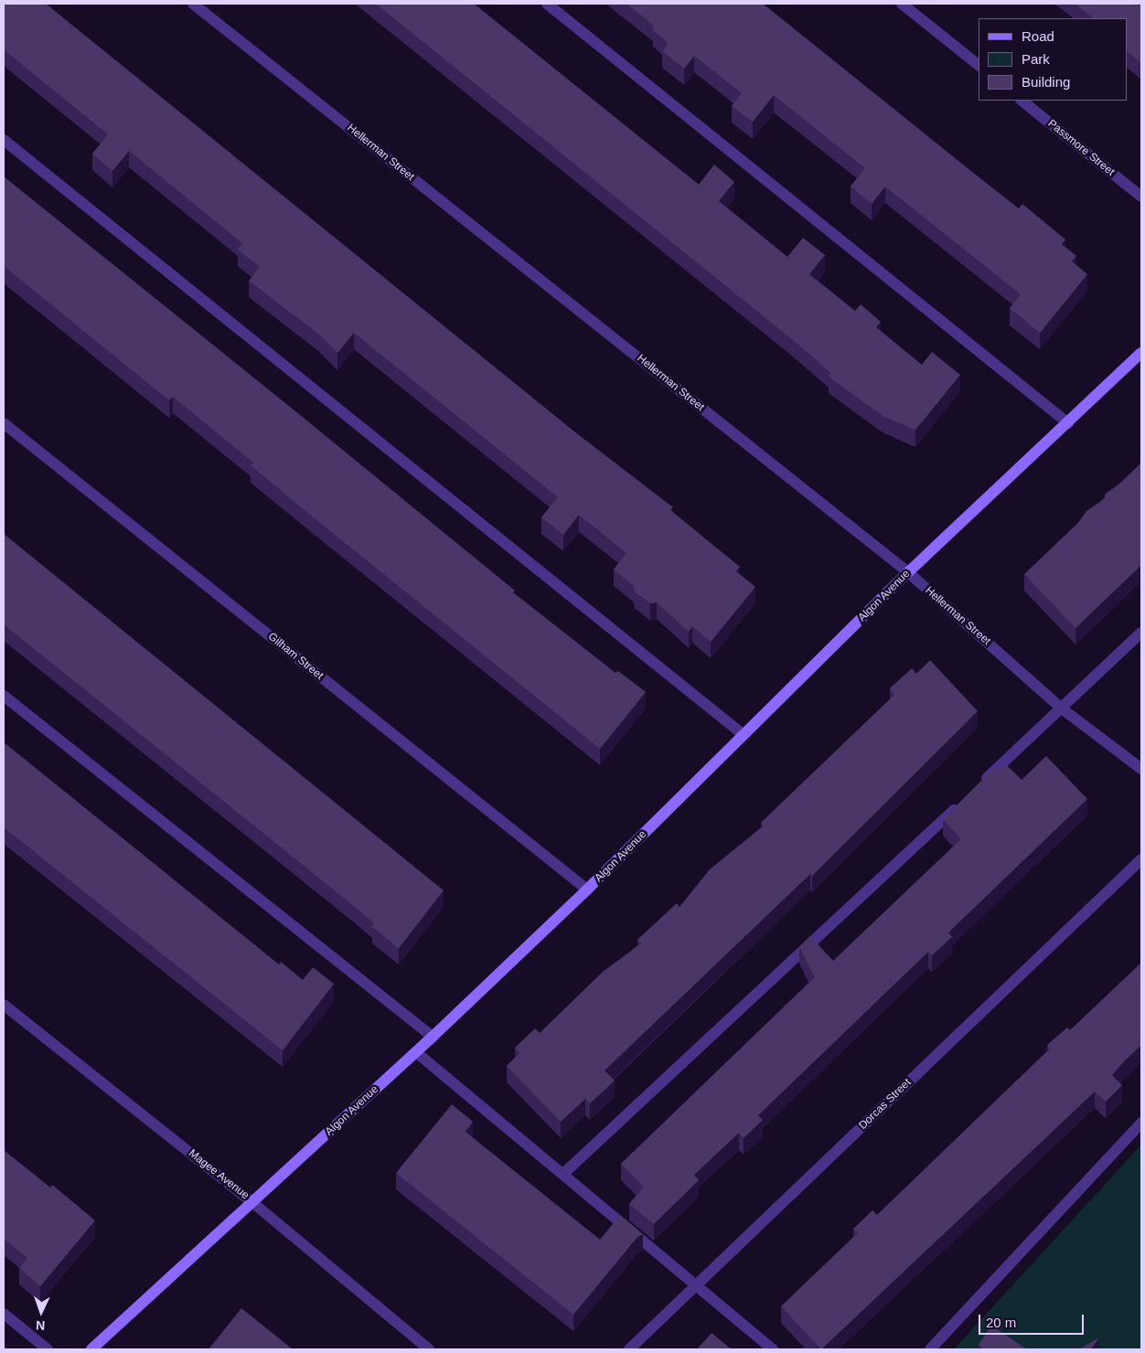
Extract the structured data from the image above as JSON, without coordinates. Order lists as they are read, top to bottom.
{
  "streets": {
    "street": [
      "Passmore Street",
      "Hellerman Street",
      "Algon Avenue",
      "Gilham Street",
      "Dorcas Street",
      "Magee Avenue"
    ]
  },
  "crossings": [
    ["Hellerman Street", "Algon Avenue"],
    ["Algon Avenue", "Gilham Street"],
    ["Algon Avenue", "Magee Avenue"]
  ],
  "legend": ["Road", "Park", "Building"],
  "scale_bar": "20 m",
  "north": "bottom"
}
